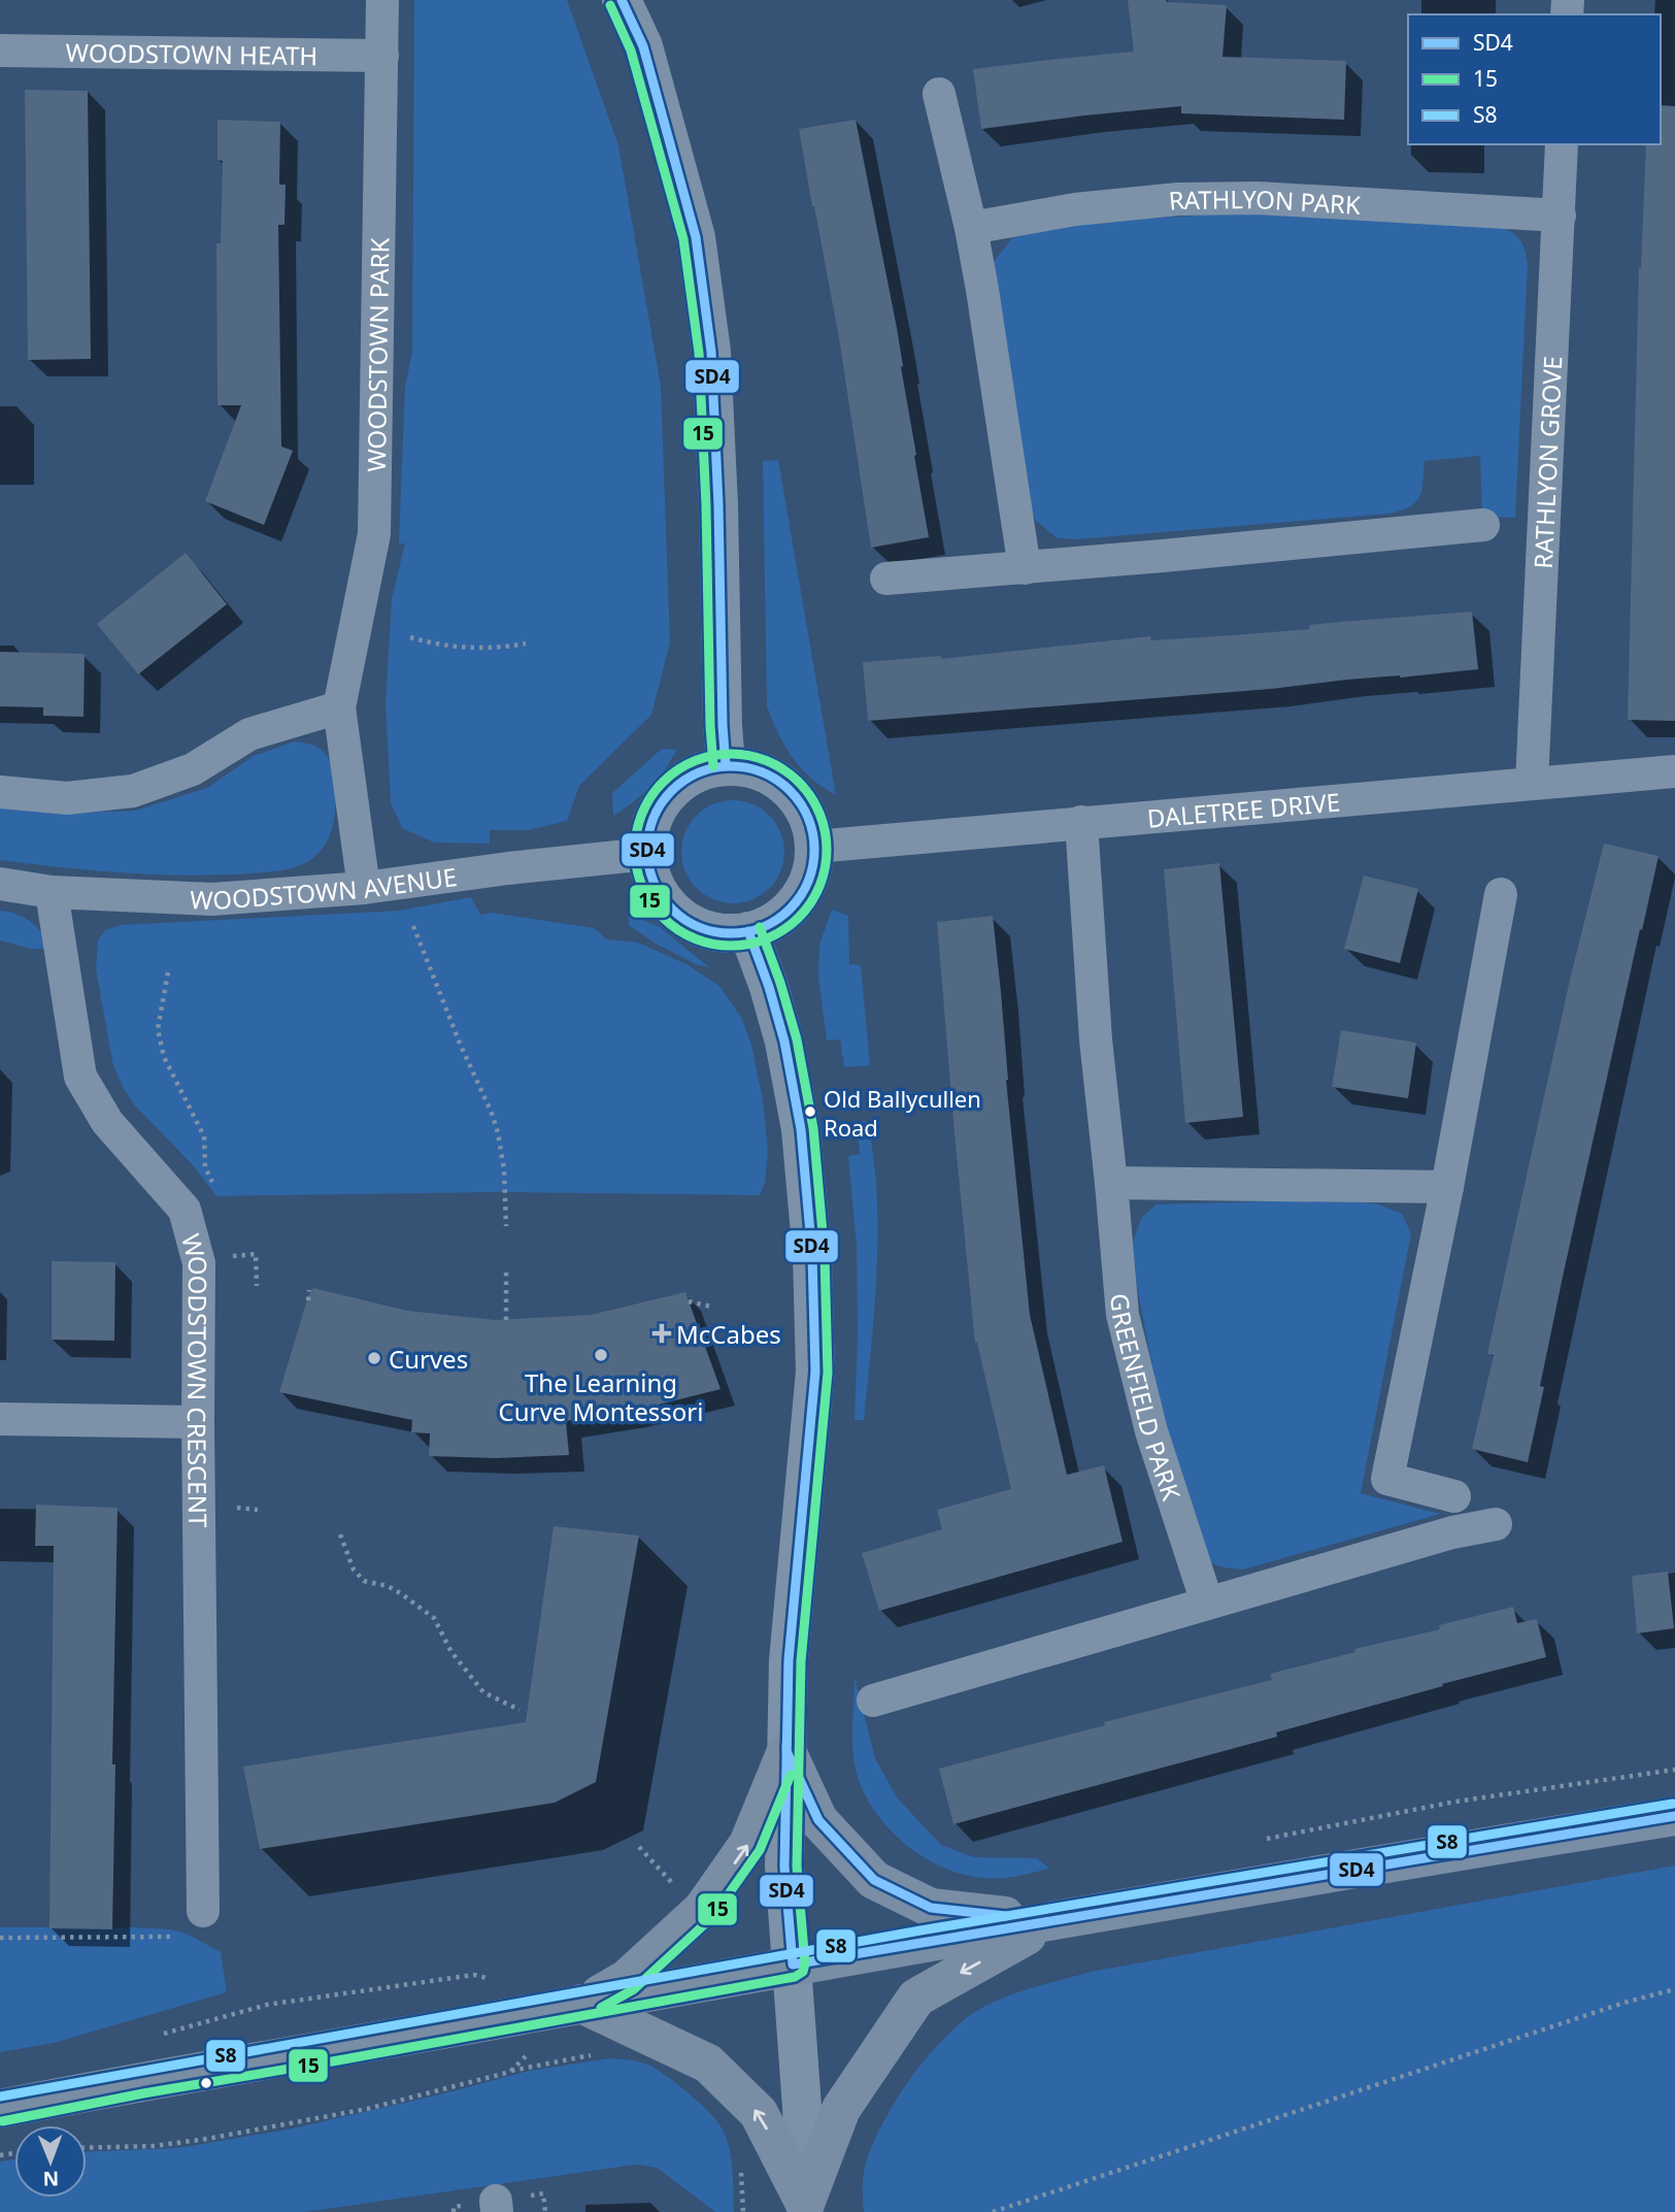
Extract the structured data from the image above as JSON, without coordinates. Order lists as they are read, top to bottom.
{
  "streets": {
    "street": [
      "WOODSTOWN HEATH",
      "RATHLYON PARK",
      "WOODSTOWN PARK",
      "RATHLYON GROVE",
      "DALETREE DRIVE",
      "WOODSTOWN AVENUE",
      "WOODSTOWN CRESCENT",
      "GREENFIELD PARK"
    ]
  },
  "crossings": [
    ["WOODSTOWN HEATH", "WOODSTOWN PARK"],
    ["RATHLYON PARK", "RATHLYON GROVE"],
    ["WOODSTOWN PARK", "WOODSTOWN AVENUE"],
    ["RATHLYON GROVE", "DALETREE DRIVE"],
    ["DALETREE DRIVE", "WOODSTOWN AVENUE"],
    ["DALETREE DRIVE", "GREENFIELD PARK"],
    ["WOODSTOWN AVENUE", "WOODSTOWN CRESCENT"]
  ],
  "places": {
    "other": ["Old Ballycullen Road", "The Learning Curve Montessori", "Curves"],
    "health": ["McCabes"]
  },
  "lines": ["transit line SD4", "transit line 15", "transit line S8"],
  "legend": ["SD4", "15", "S8"],
  "north": "bottom"
}
